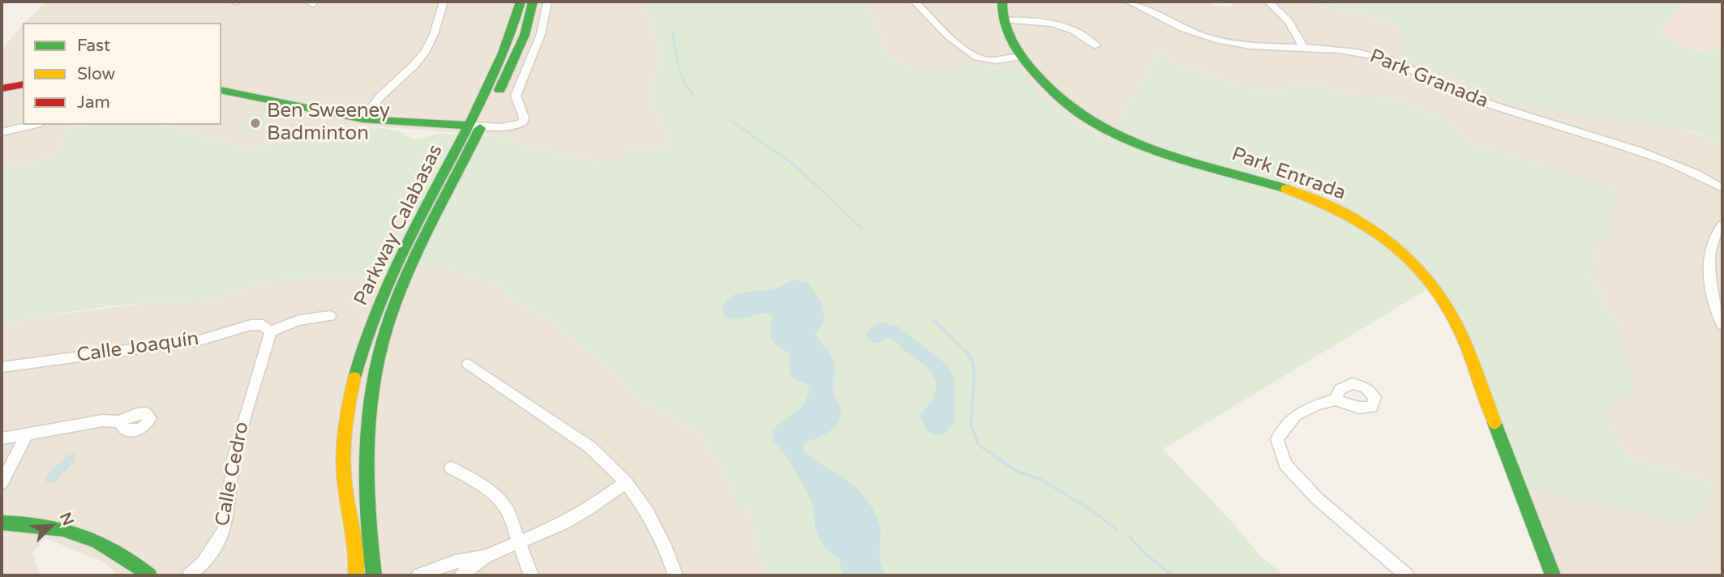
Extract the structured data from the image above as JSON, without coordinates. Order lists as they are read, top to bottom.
{
  "streets": {
    "street": [
      "Park Granada",
      "Park Entrada",
      "Parkway Calabasas",
      "Calle Joaquín",
      "Calle Cedro"
    ]
  },
  "crossings": [
    ["Calle Joaquín", "Calle Cedro"]
  ],
  "places": ["Ben Sweeney Badminton"],
  "legend": ["Fast", "Slow", "Jam"],
  "north": "top right"
}
